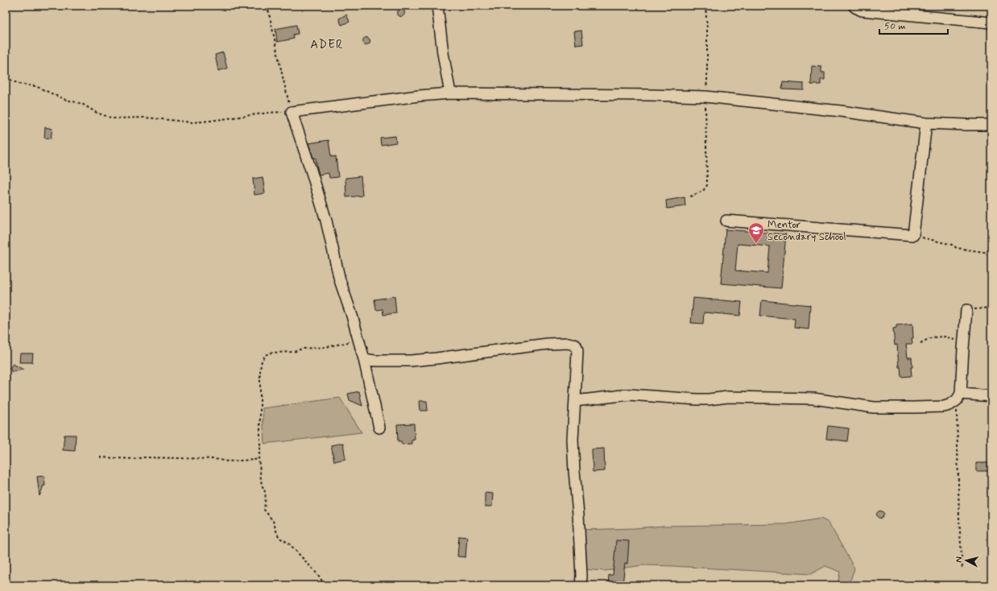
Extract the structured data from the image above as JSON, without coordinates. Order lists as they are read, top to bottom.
{
  "districts": ["ADER"],
  "places": {
    "school or university": ["Mentor Secondary School"]
  },
  "scale_bar": "50 m",
  "north": "left"
}
